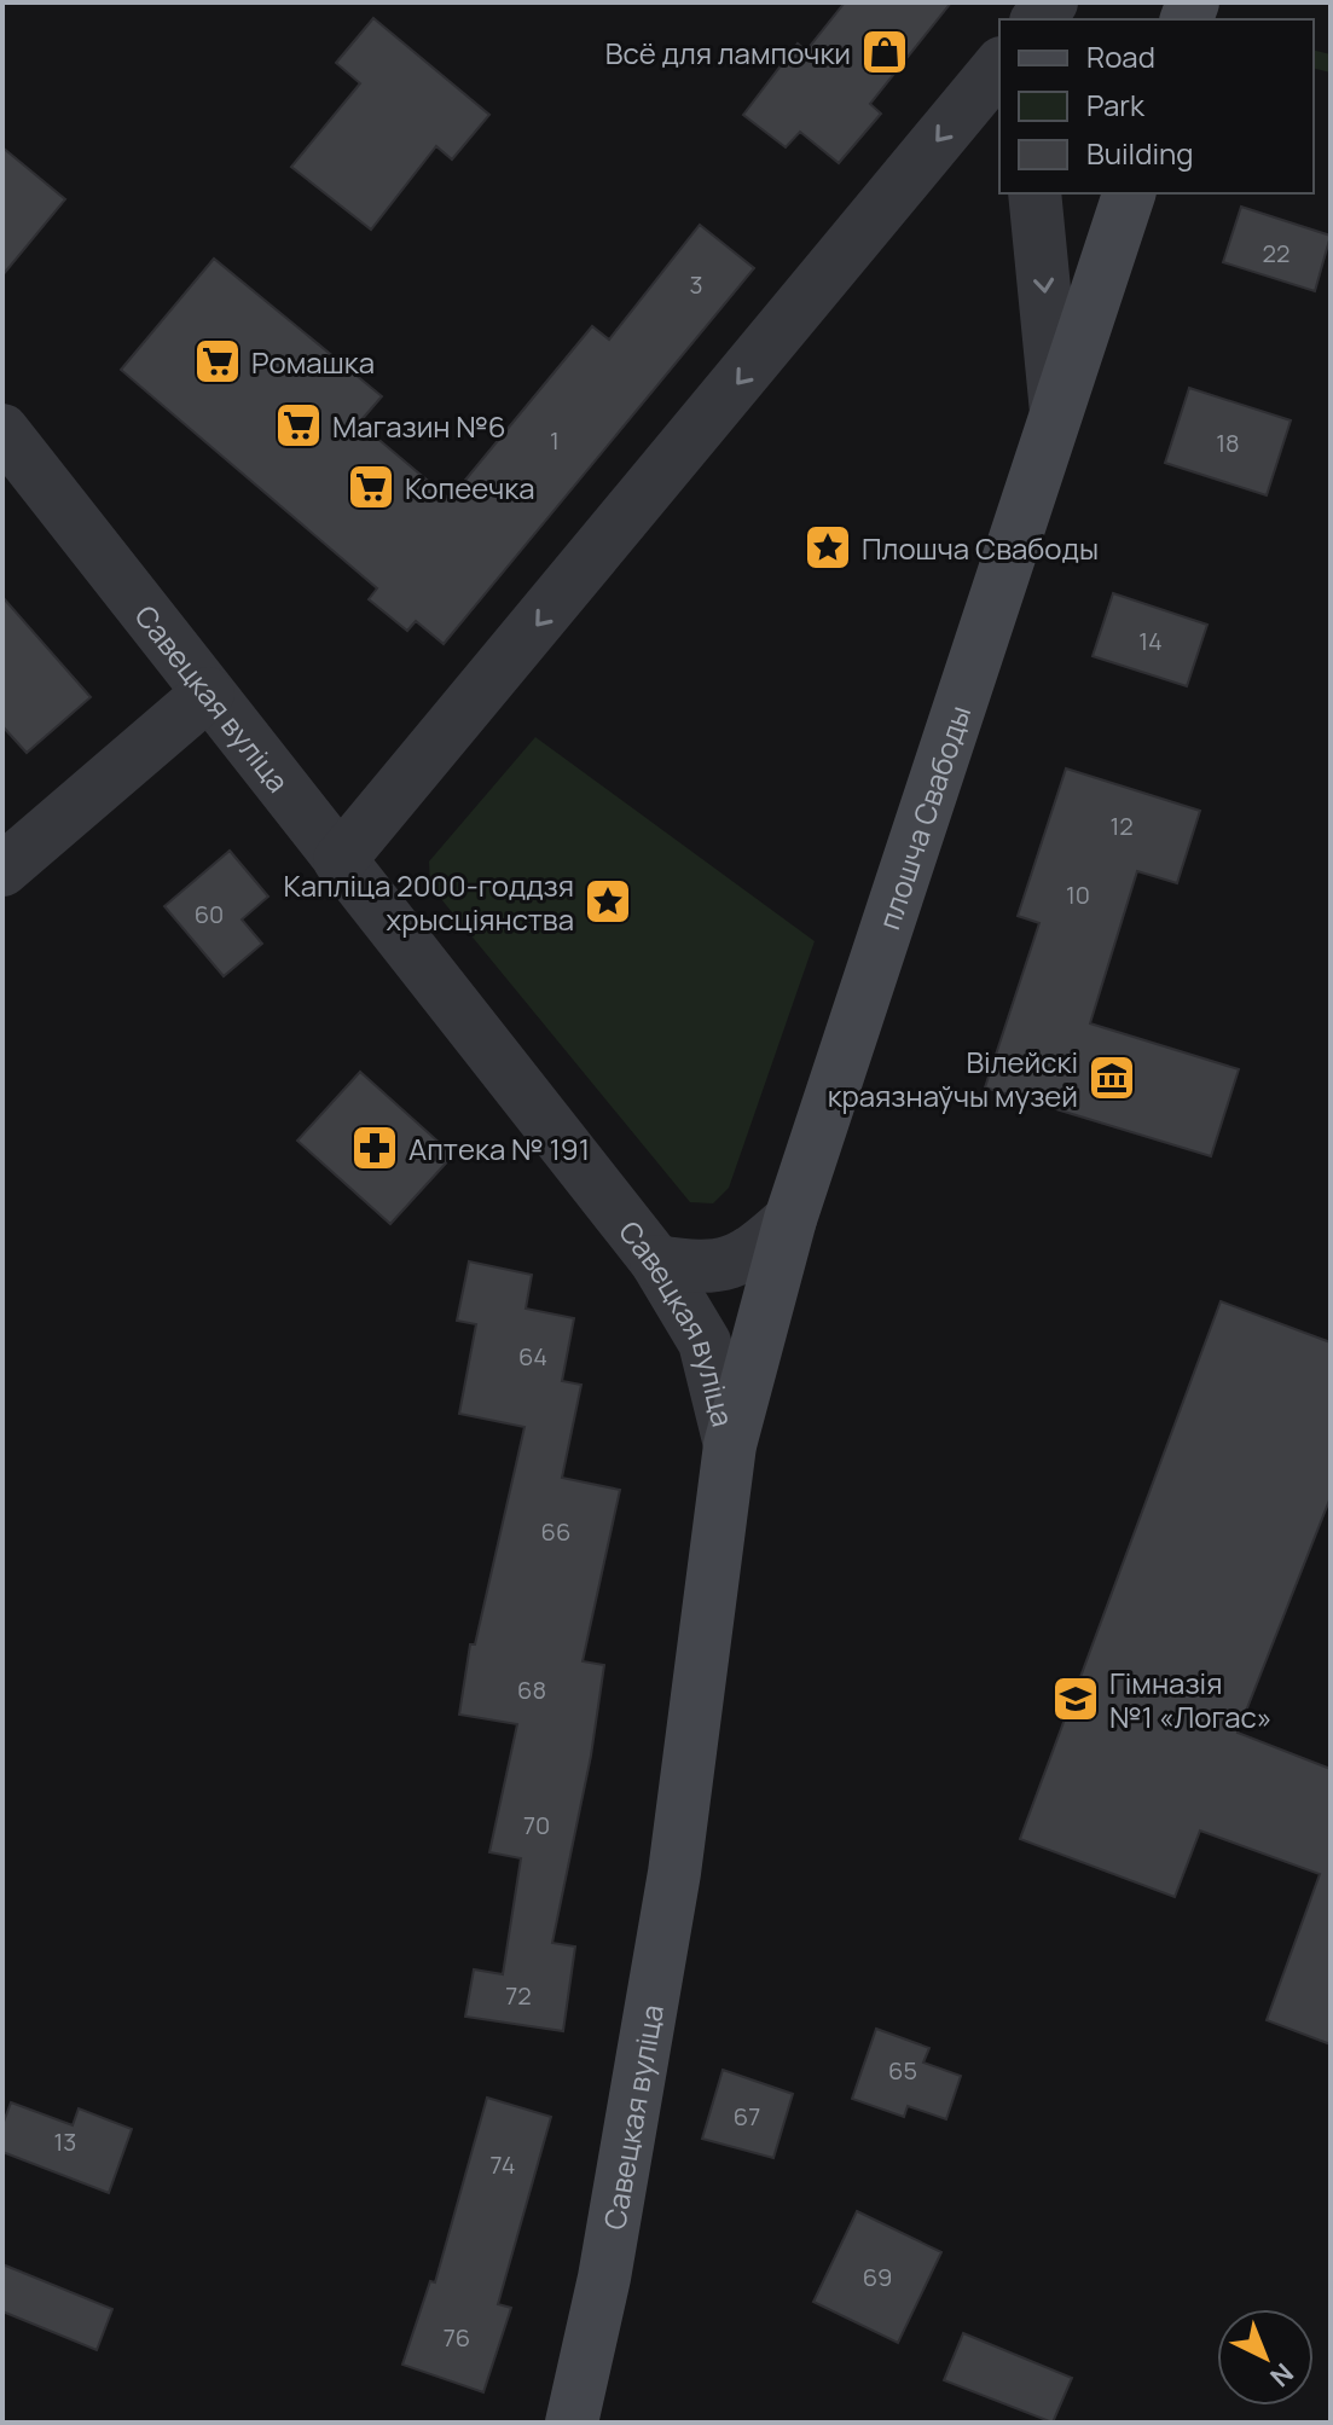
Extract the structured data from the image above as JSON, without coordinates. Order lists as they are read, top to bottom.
{
  "streets": {
    "street": ["Савецкая вуліца", "плошча Свабоды"]
  },
  "crossings": [
    ["Савецкая вуліца", "плошча Свабоды"]
  ],
  "places": {
    "shop": ["Всё для лампочки"],
    "supermarket": ["Ромашка", "Магазин №6", "Копеечка"],
    "place": ["Плошча Свабоды", "Капліца 2000-годдзя хрысціянства"],
    "museum": ["Вілейскі краязнаўчы музей"],
    "pharmacy": ["Аптека № 191"],
    "school or university": ["Гімназія №1 «Логас»"]
  },
  "house_numbers": [
    "22",
    "3",
    "1",
    "18",
    "14",
    "12",
    "10",
    "60",
    "64",
    "66",
    "68",
    "70",
    "72",
    "65",
    "67",
    "13",
    "74",
    "69",
    "76"
  ],
  "legend": ["Road", "Park", "Building"],
  "north": "bottom right"
}
